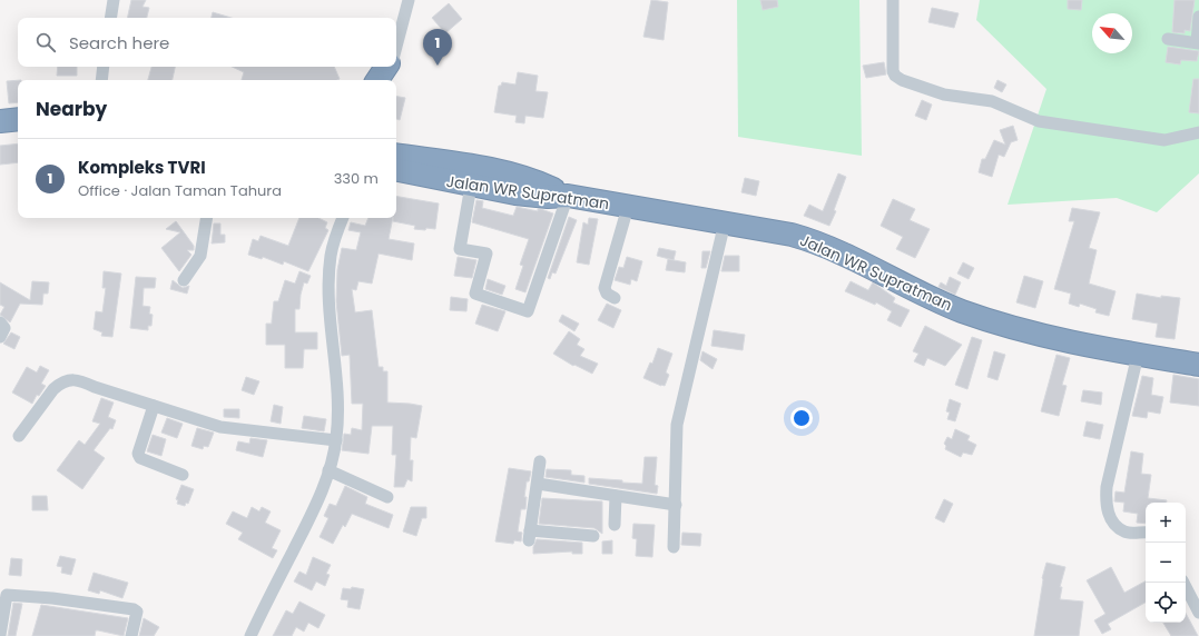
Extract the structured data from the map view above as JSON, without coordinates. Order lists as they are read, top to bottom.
{
  "streets": {
    "highway": ["Jalan WR Supratman"]
  },
  "north": "top left",
  "page": {
    "search": "Search here",
    "pins": "1",
    "heading": "Nearby",
    "list": [
      {
        "mark": "1",
        "name": "Kompleks TVRI",
        "note": "Office · Jalan Taman Tahura",
        "value": "330 m"
      }
    ],
    "map_buttons": ["+", "−"]
  }
}
